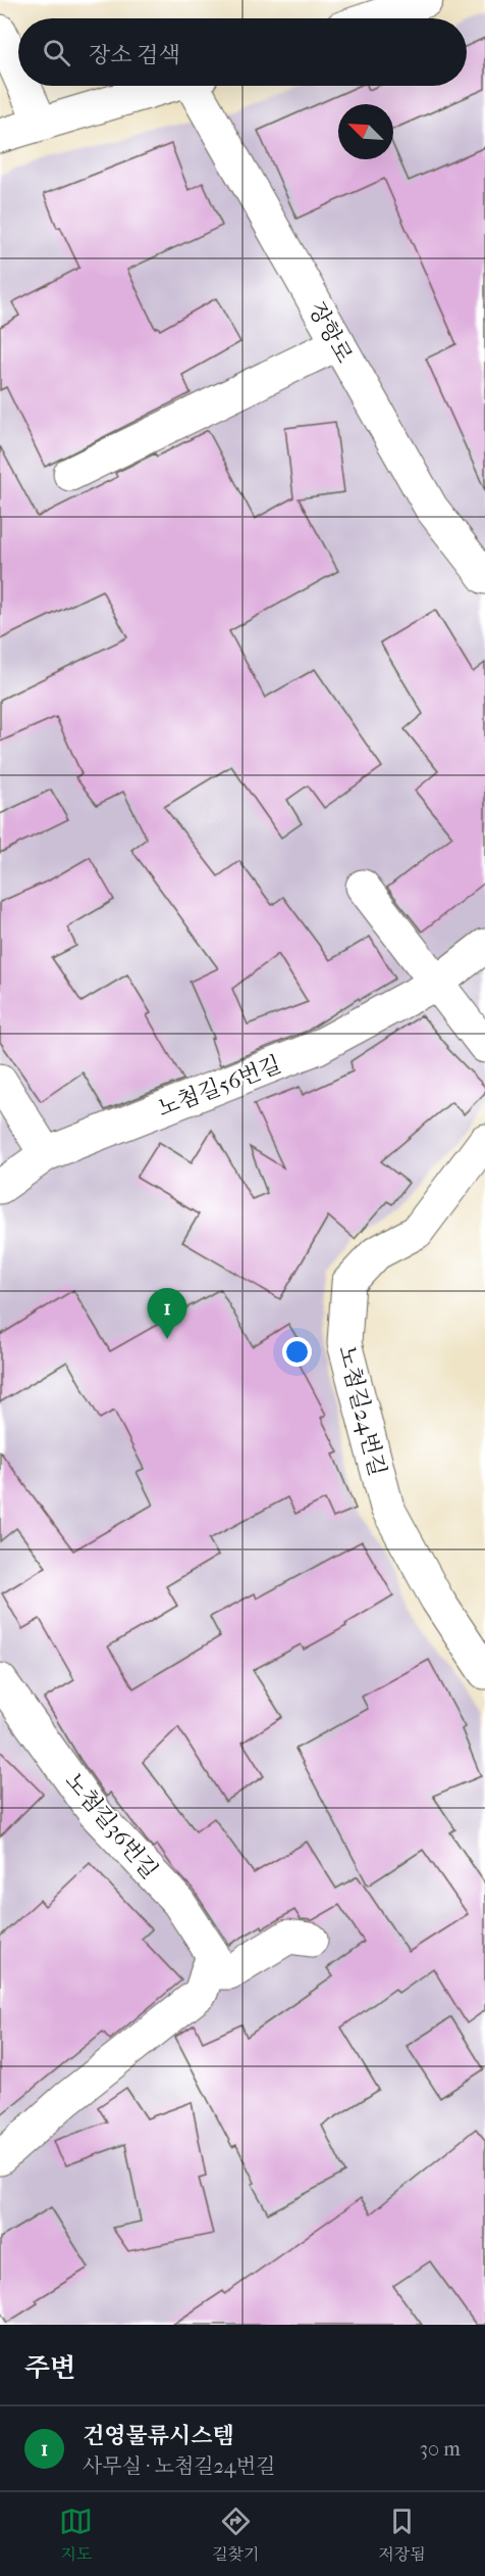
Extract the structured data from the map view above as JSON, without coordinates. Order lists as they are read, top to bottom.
{
  "streets": {
    "street": [
      "장항로",
      "노첨길56번길",
      "노첨길24번길",
      "노첨길36번길"
    ]
  },
  "north": "top left",
  "page": {
    "search": "장소 검색",
    "pins": "1",
    "heading": "주변",
    "list": [
      {
        "mark": "1",
        "name": "건영물류시스템",
        "note": "사무실 · 노첨길24번길",
        "value": "30 m"
      }
    ],
    "nav": ["지도", "길찾기", "저장됨"]
  }
}
